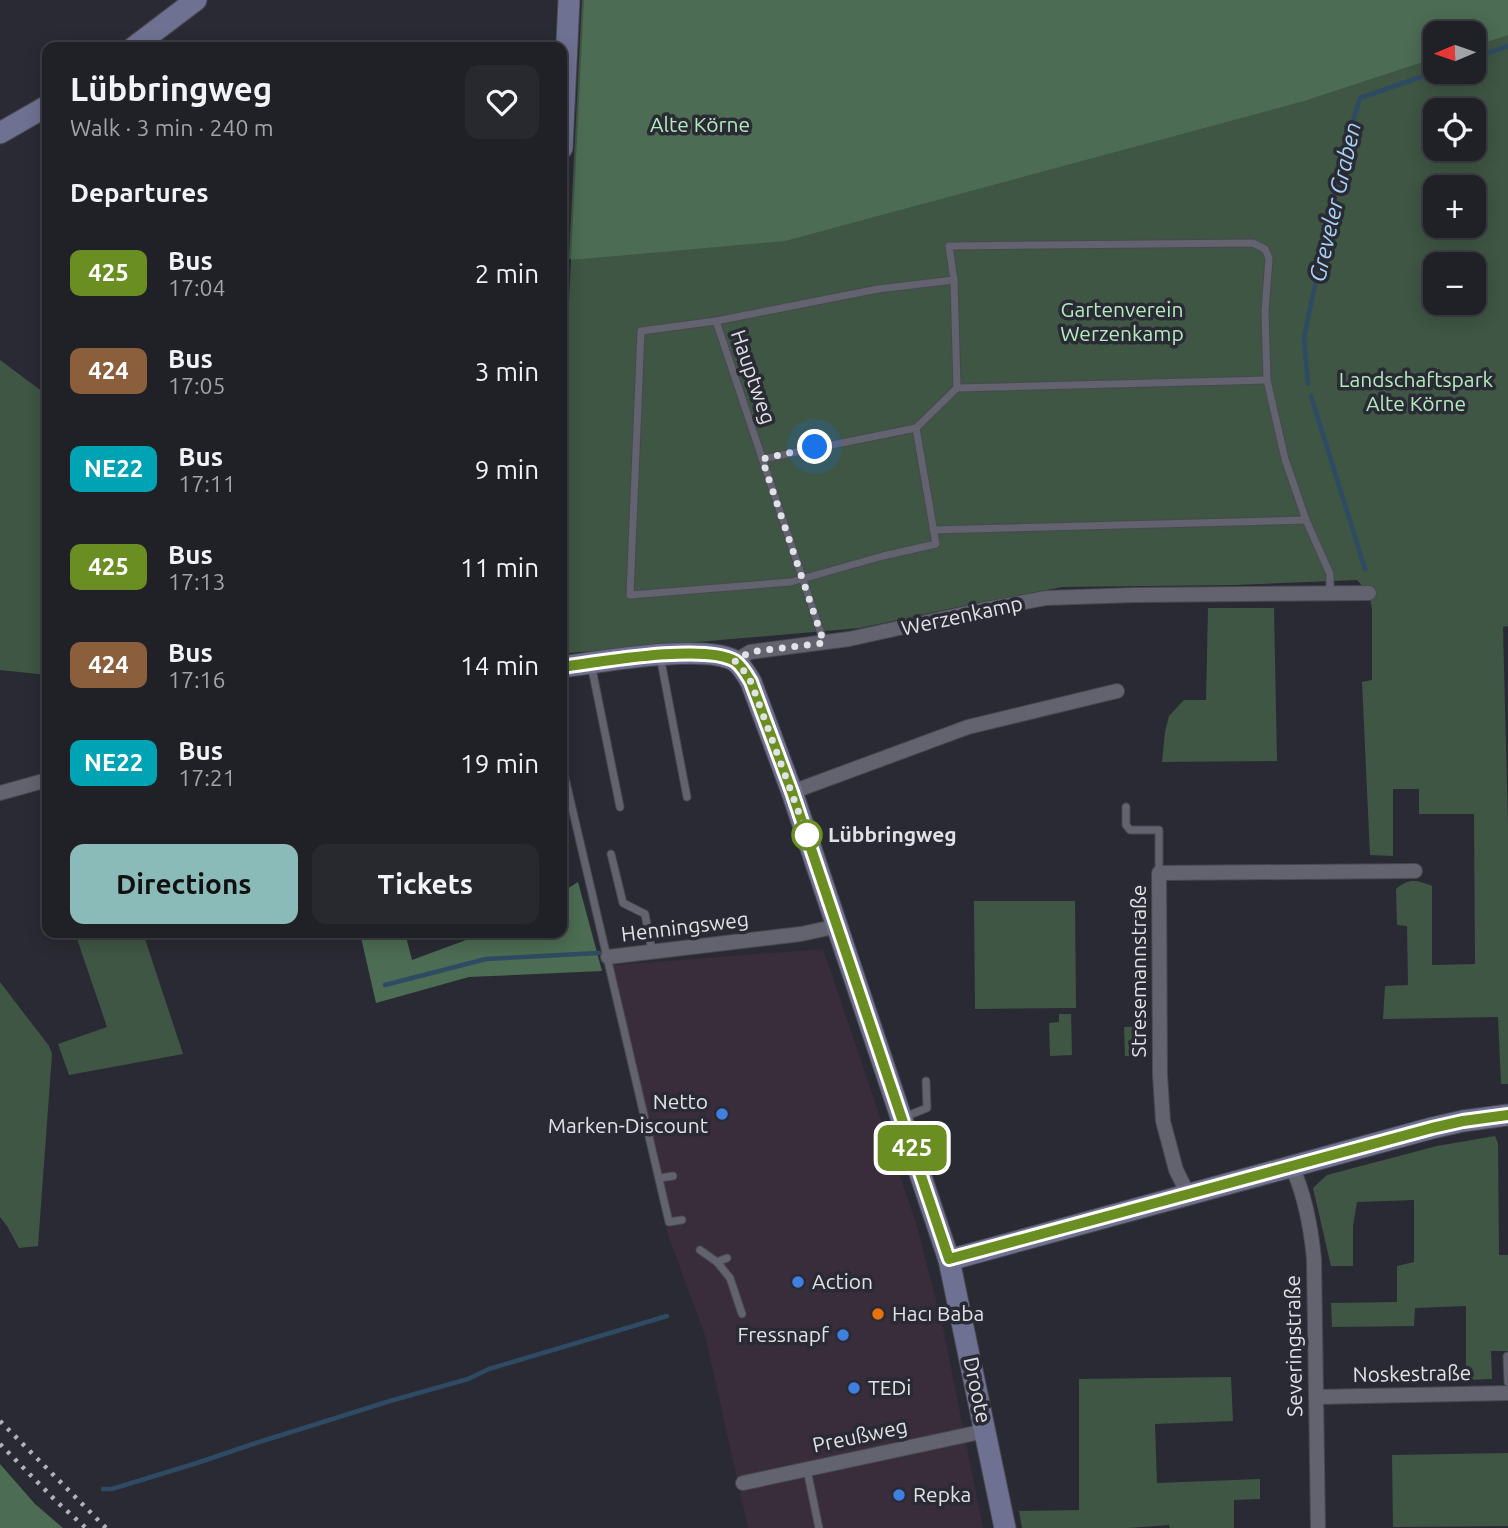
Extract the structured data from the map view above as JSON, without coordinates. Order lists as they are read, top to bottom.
{
  "streets": {
    "street": [
      "Werzenkamp",
      "Henningsweg",
      "Stresemannstraße",
      "Severingstraße",
      "Noskestraße",
      "Droote",
      "Preußweg"
    ],
    "lane": ["Hauptweg"]
  },
  "crossings": [
    ["Hauptweg", "Werzenkamp"],
    ["Werzenkamp", "Droote"],
    ["Henningsweg", "Droote"],
    ["Severingstraße", "Noskestraße"],
    ["Droote", "Preußweg"]
  ],
  "water": ["Greveler Graben"],
  "parks": ["Alte Körne", "Gartenverein Werzenkamp", "Landschaftspark Alte Körne"],
  "places": [
    "Lübbringweg",
    "Netto Marken-Discount",
    "Action",
    "Hacı Baba",
    "Fressnapf",
    "TEDi",
    "Repka"
  ],
  "lines": ["bus line 425"],
  "north": "left",
  "page": {
    "on_map": "425",
    "map_buttons": ["+", "−"],
    "heading": [
      ["Lübbringweg", "Walk · 3 min · 240 m"],
      "Departures"
    ],
    "list": [
      {
        "mark": "425",
        "name": "Bus",
        "note": "17:04",
        "value": "2 min"
      },
      {
        "mark": "424",
        "name": "Bus",
        "note": "17:05",
        "value": "3 min"
      },
      {
        "mark": "NE22",
        "name": "Bus",
        "note": "17:11",
        "value": "9 min"
      },
      {
        "mark": "425",
        "name": "Bus",
        "note": "17:13",
        "value": "11 min"
      },
      {
        "mark": "424",
        "name": "Bus",
        "note": "17:16",
        "value": "14 min"
      },
      {
        "mark": "NE22",
        "name": "Bus",
        "note": "17:21",
        "value": "19 min"
      }
    ],
    "buttons": ["Directions", "Tickets"]
  }
}
